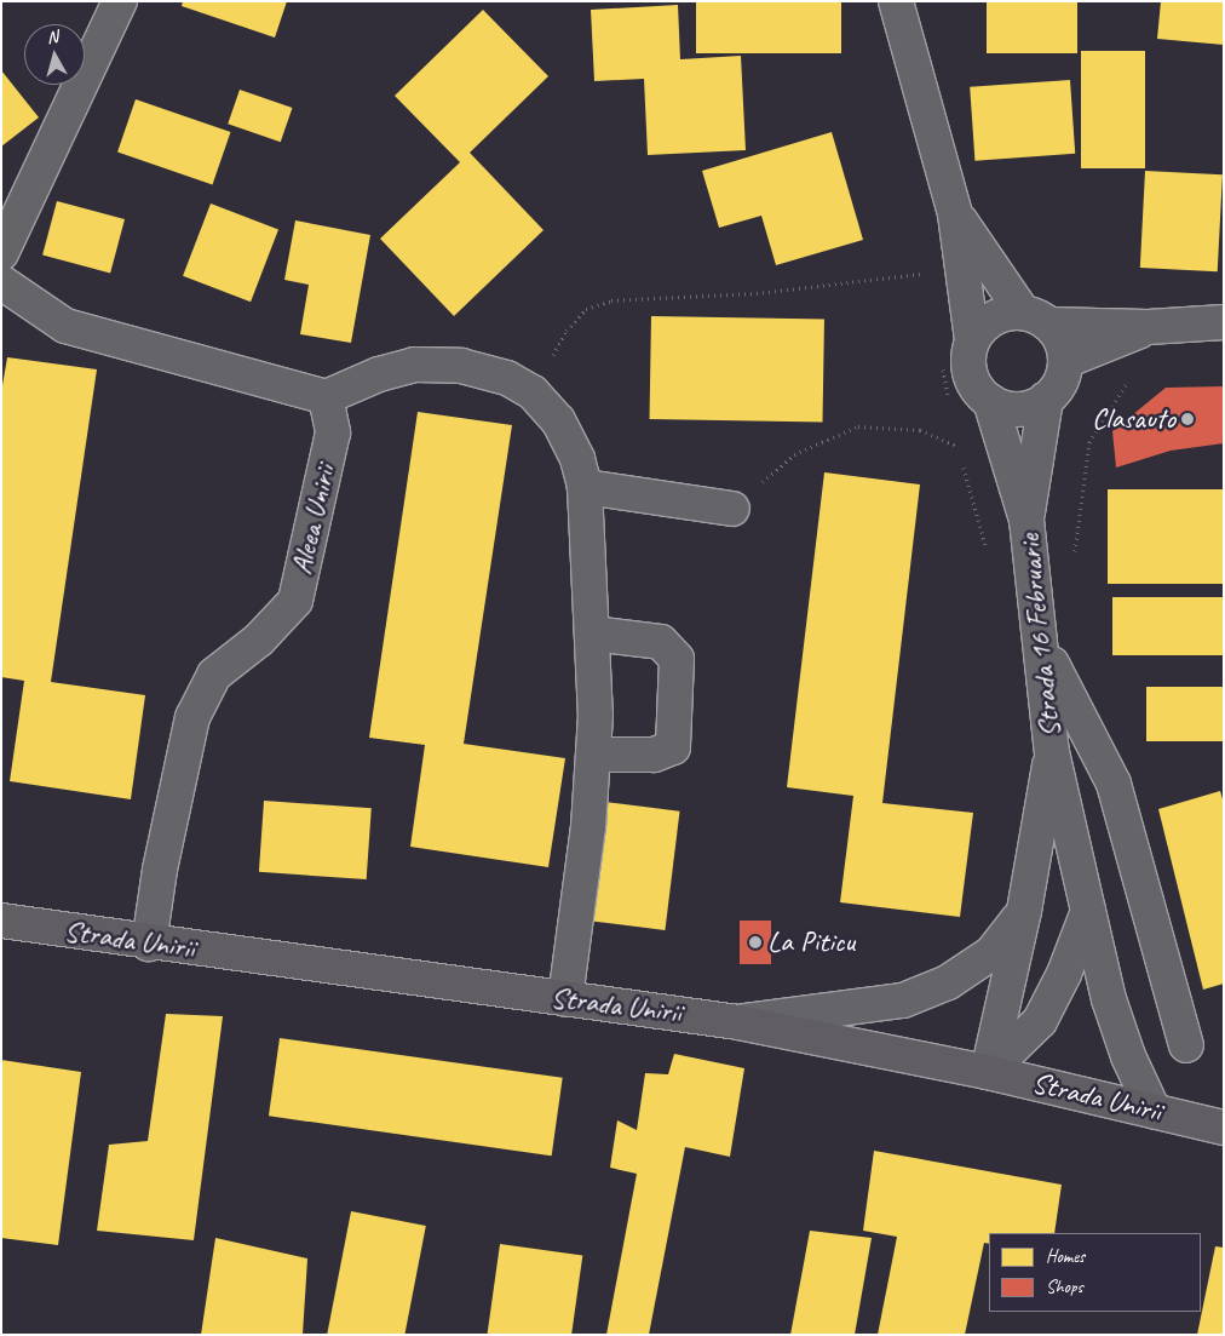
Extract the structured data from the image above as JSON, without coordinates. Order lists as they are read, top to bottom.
{
  "streets": {
    "main road": ["Strada Unirii"],
    "street": ["Aleea Unirii", "Strada 16 Februarie"]
  },
  "crossings": [
    ["Aleea Unirii", "Strada Unirii"],
    ["Strada 16 Februarie", "Strada Unirii"]
  ],
  "places": ["Clasauto", "La Piticu"],
  "legend": ["Homes", "Shops"],
  "north": "top"
}
